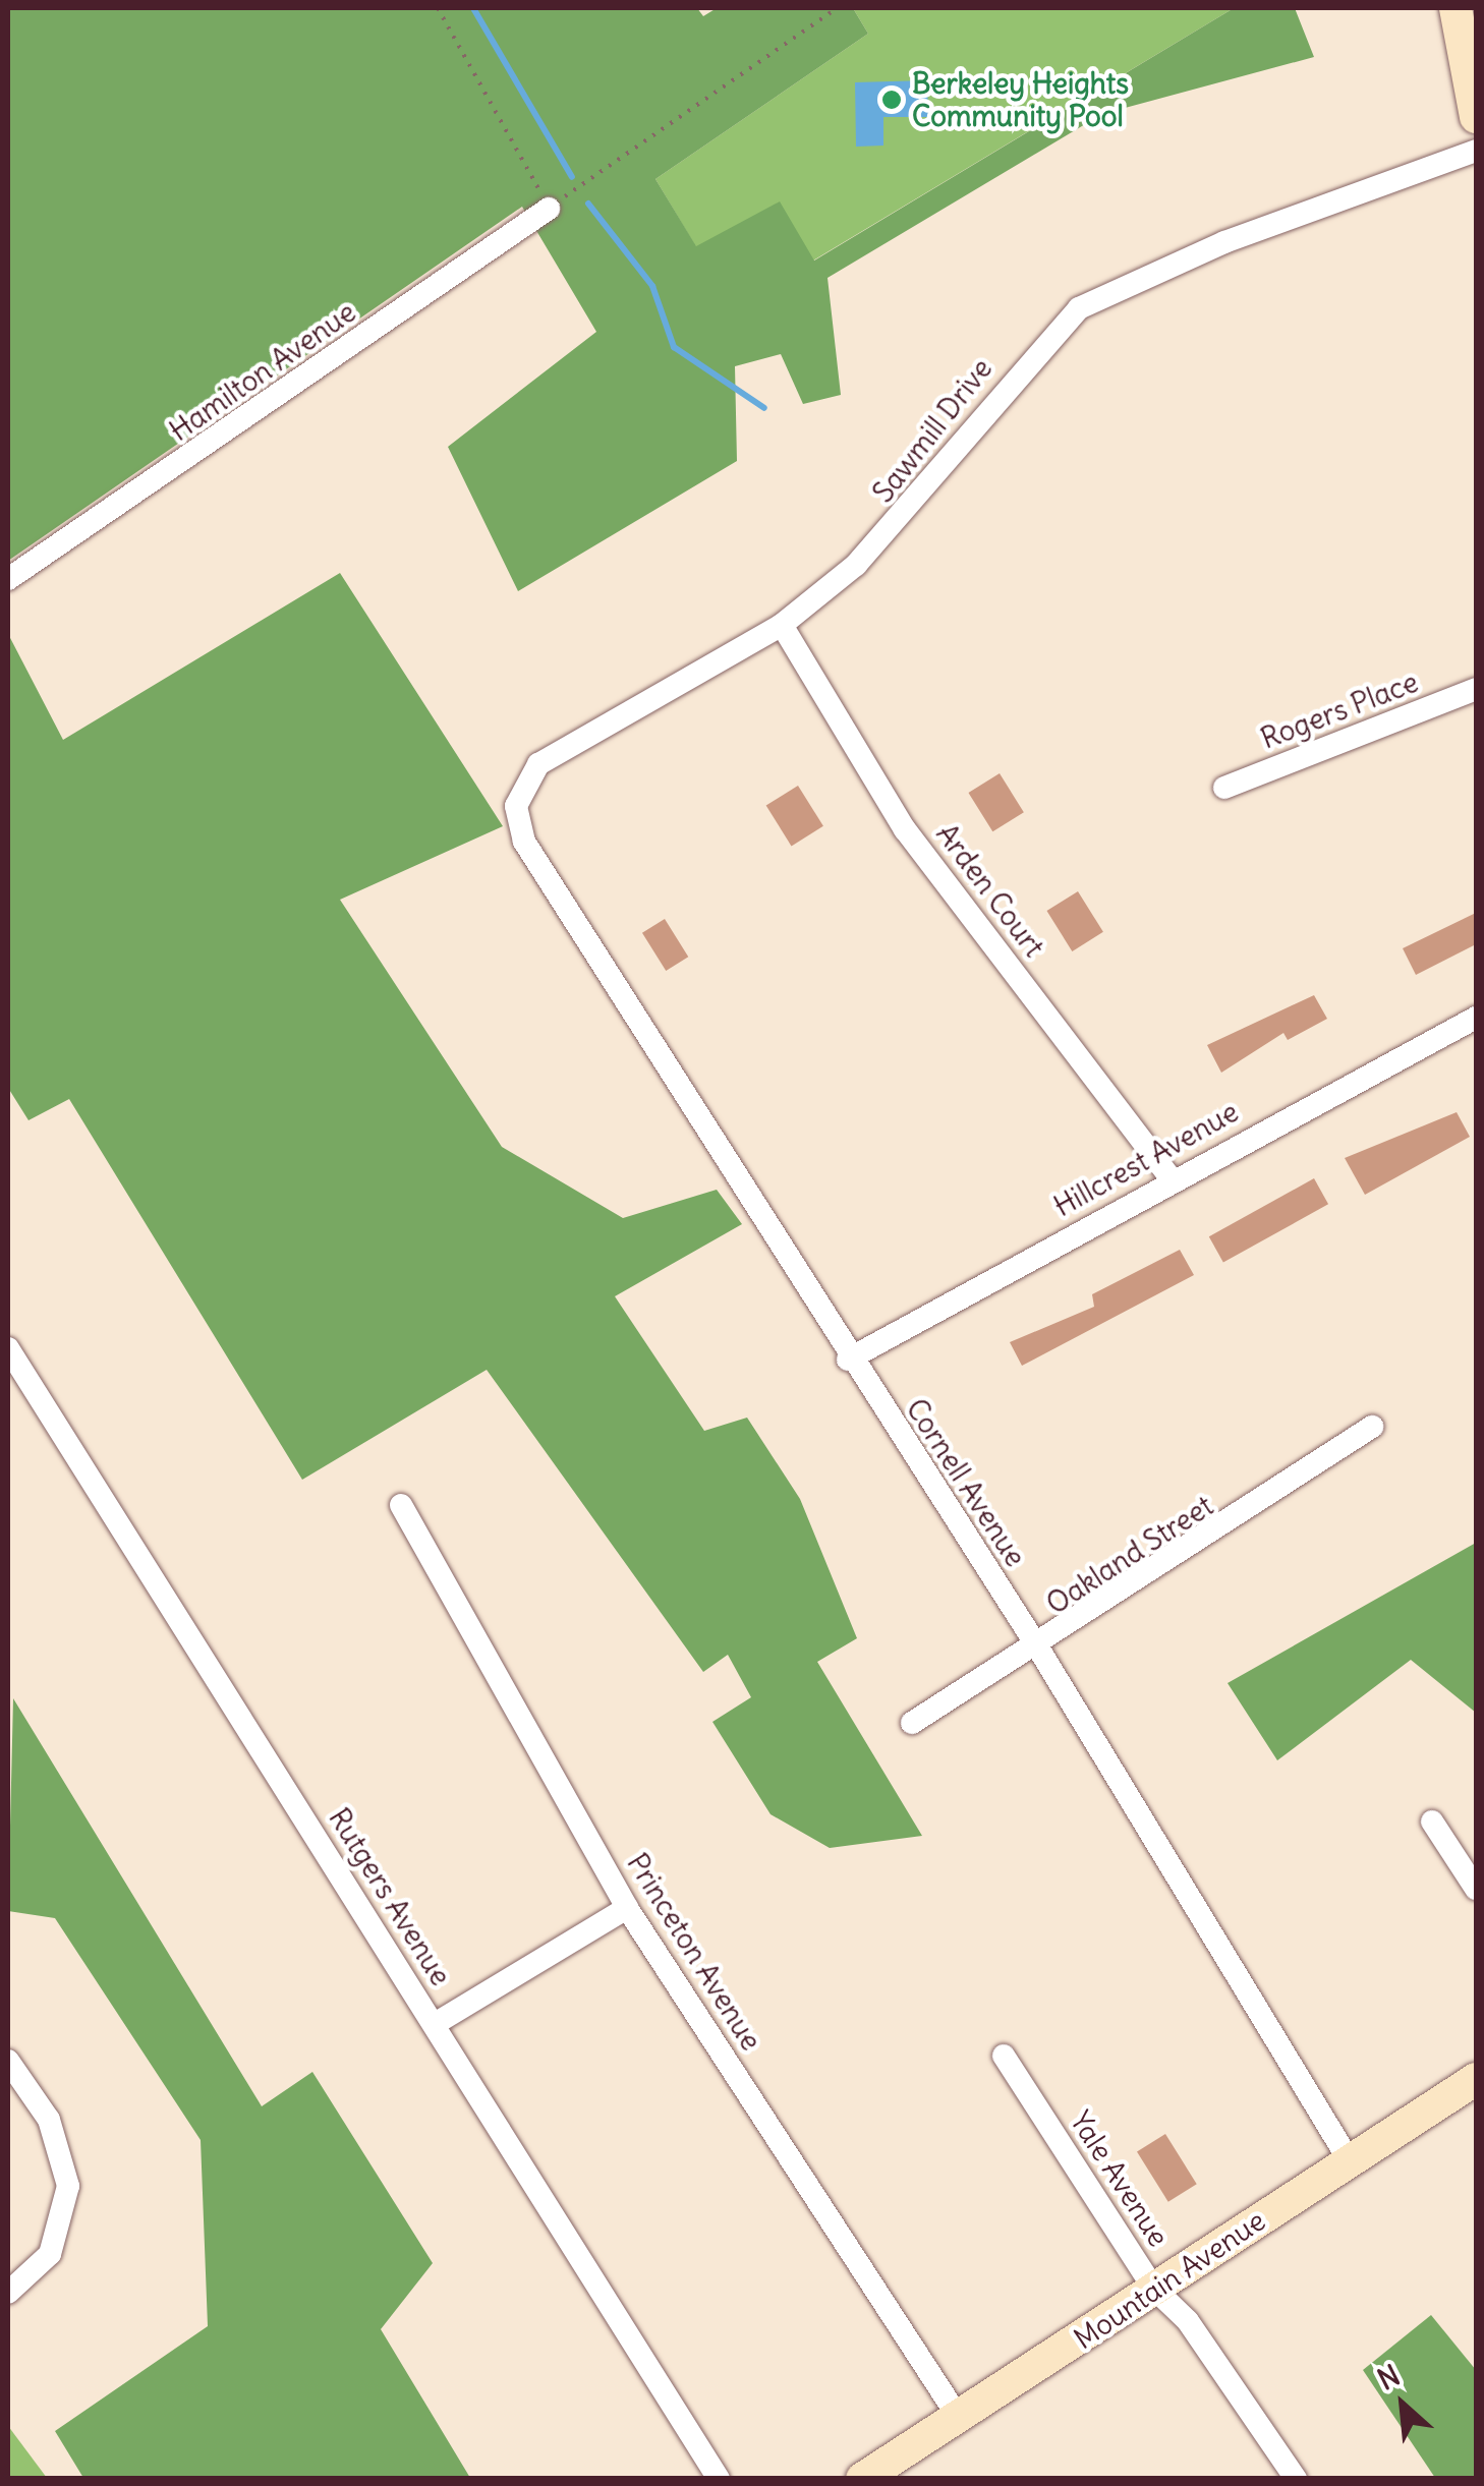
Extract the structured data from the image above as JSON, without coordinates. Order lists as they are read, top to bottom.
{
  "streets": {
    "main road": ["Mountain Avenue"],
    "street": [
      "Hamilton Avenue",
      "Sawmill Drive",
      "Rogers Place",
      "Arden Court",
      "Hillcrest Avenue",
      "Cornell Avenue",
      "Oakland Street",
      "Rutgers Avenue",
      "Princeton Avenue",
      "Yale Avenue"
    ]
  },
  "crossings": [
    ["Sawmill Drive", "Arden Court"],
    ["Sawmill Drive", "Cornell Avenue"],
    ["Arden Court", "Hillcrest Avenue"],
    ["Hillcrest Avenue", "Cornell Avenue"],
    ["Cornell Avenue", "Oakland Street"],
    ["Cornell Avenue", "Mountain Avenue"],
    ["Princeton Avenue", "Mountain Avenue"],
    ["Yale Avenue", "Mountain Avenue"]
  ],
  "places": ["Berkeley Heights Community Pool"],
  "north": "top left"
}
